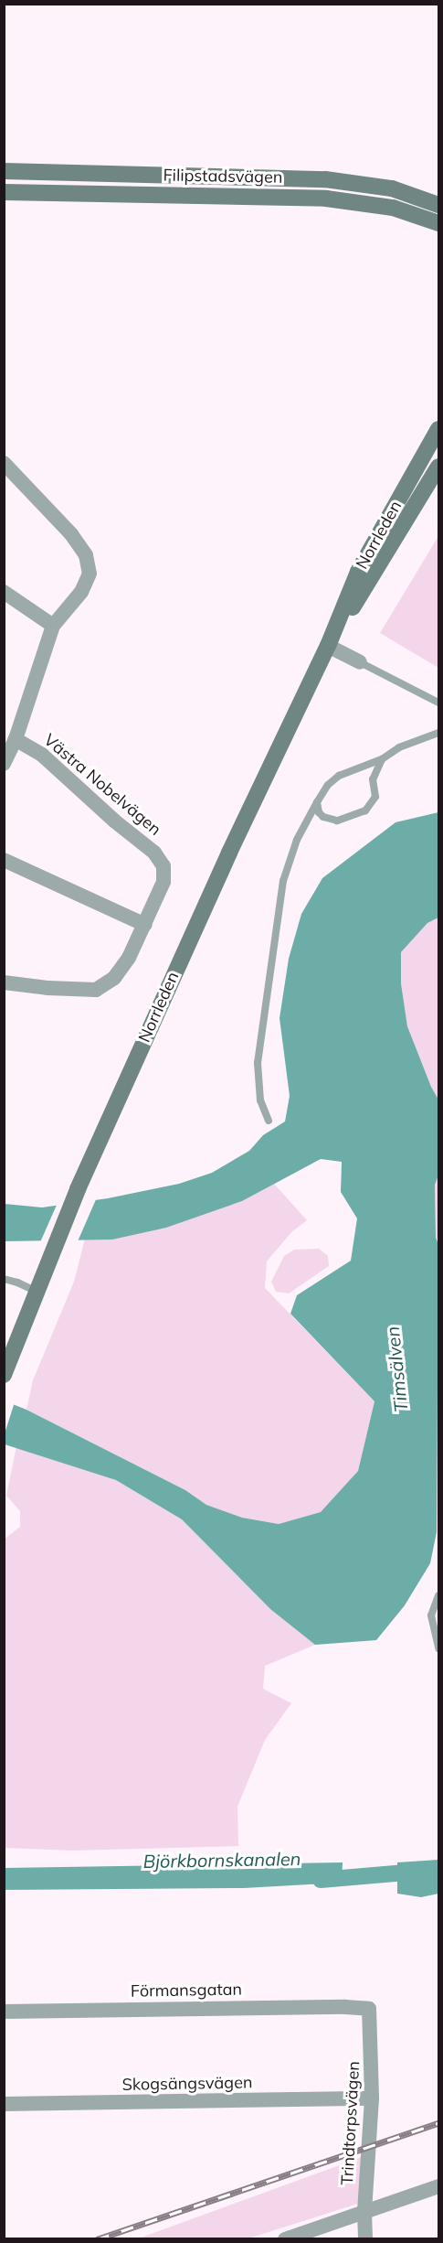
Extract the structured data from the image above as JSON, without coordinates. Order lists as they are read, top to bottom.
{
  "streets": {
    "street": [
      "Filipstadsvägen",
      "Norrleden",
      "Västra Nobelvägen",
      "Förmansgatan",
      "Skogsängsvägen",
      "Trindtorpsvägen"
    ]
  },
  "crossings": [
    ["Förmansgatan", "Trindtorpsvägen"],
    ["Skogsängsvägen", "Trindtorpsvägen"]
  ],
  "water": ["Timsälven", "Björkbornskanalen"]
}
